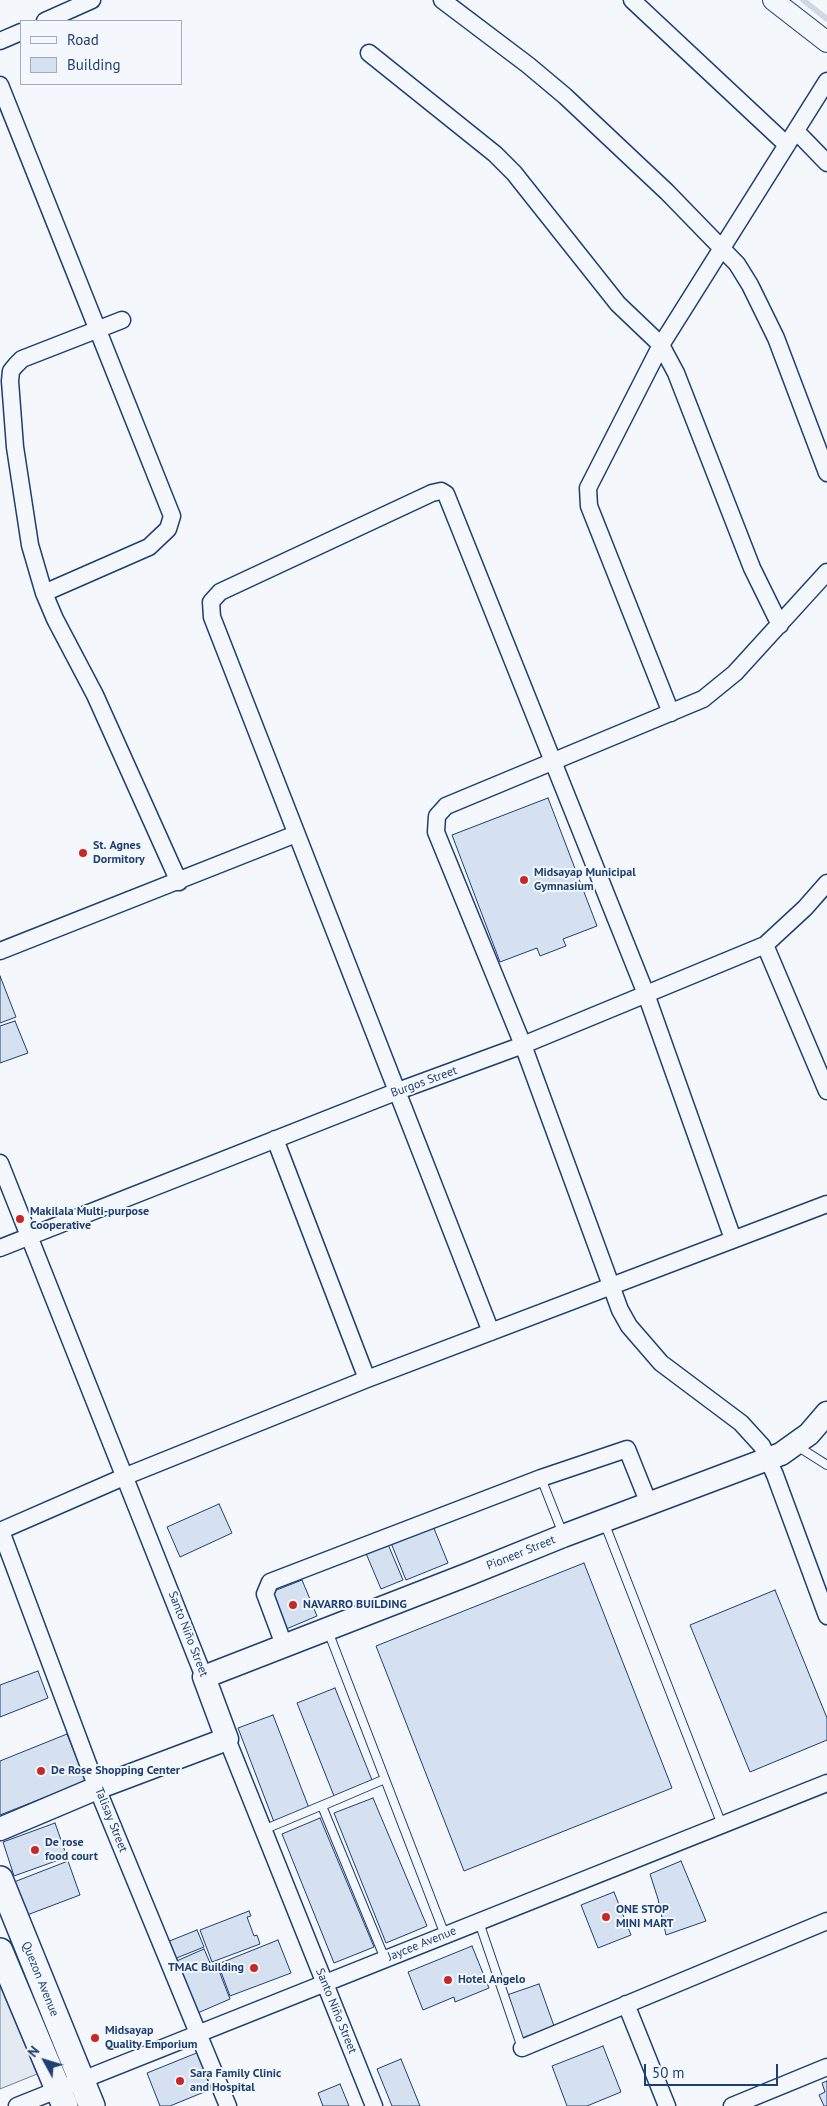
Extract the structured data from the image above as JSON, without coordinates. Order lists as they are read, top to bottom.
{
  "streets": {
    "main road": ["Pioneer Street", "Santo Niño Street", "Quezon Avenue"],
    "street": ["Burgos Street", "Talisay Street", "Jaycee Avenue"]
  },
  "crossings": [
    ["Burgos Street", "Santo Niño Street"],
    ["Pioneer Street", "Santo Niño Street"],
    ["Santo Niño Street", "Jaycee Avenue"],
    ["Talisay Street", "Jaycee Avenue"],
    ["Jaycee Avenue", "Quezon Avenue"]
  ],
  "places": [
    "St. Agnes Dormitory",
    "Midsayap Municipal Gymnasium",
    "Makilala Multi-purpose Cooperative",
    "NAVARRO BUILDING",
    "De Rose Shopping Center",
    "De rose food court",
    "ONE STOP MINI MART",
    "TMAC Building",
    "Hotel Angelo",
    "Midsayap Quality Emporium",
    "Sara Family Clinic and Hospital"
  ],
  "legend": ["Road", "Building"],
  "scale_bar": "50 m",
  "north": "top left"
}
